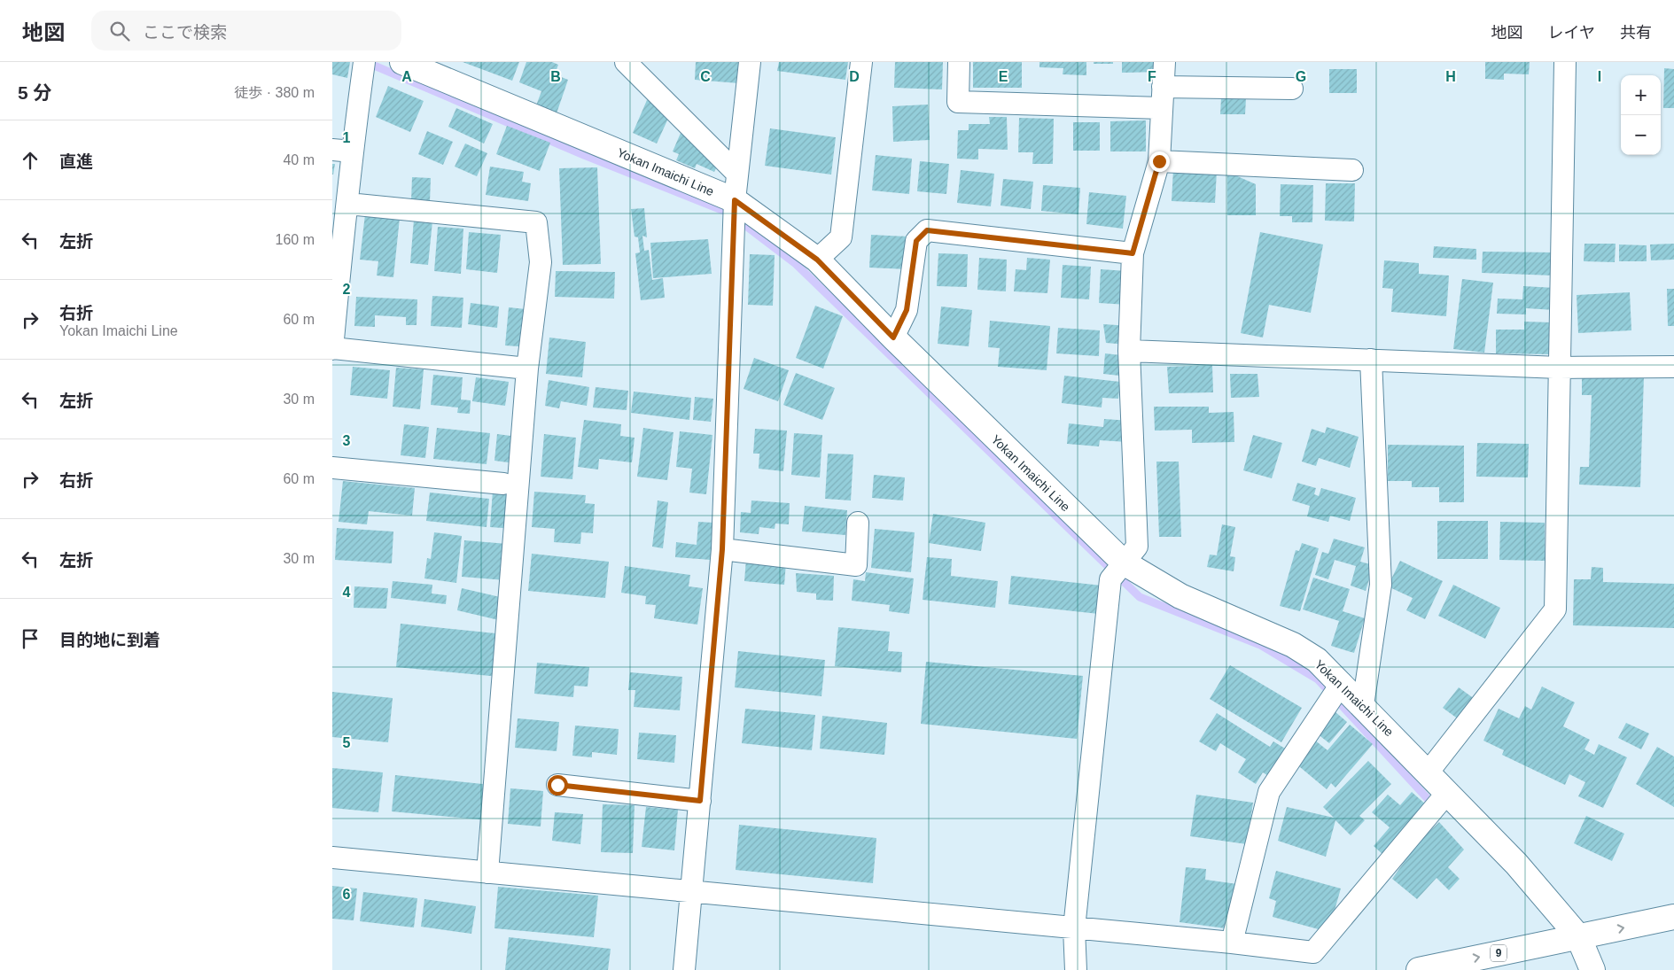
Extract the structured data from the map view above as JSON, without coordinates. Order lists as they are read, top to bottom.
{
  "streets": {
    "main road": ["Yokan Imaichi Line", "9"]
  },
  "crossings": [
    ["Yokan Imaichi Line", "9"]
  ],
  "page": {
    "header": "地図",
    "search": "ここで検索",
    "nav": ["地図", "レイヤ", "共有"],
    "heading": ["5 分", "徒歩 · 380 m"],
    "map_buttons": ["+", "−"],
    "list": [
      ["直進", "40 m"],
      ["左折", "160 m"],
      ["右折", "Yokan Imaichi Line", "60 m"],
      ["左折", "30 m"],
      ["右折", "60 m"],
      ["左折", "30 m"],
      "目的地に到着"
    ]
  },
  "grid": {
    "columns": [
      "A",
      "B",
      "C",
      "D",
      "E",
      "F",
      "G",
      "H",
      "I"
    ],
    "rows": [
      "1",
      "2",
      "3",
      "4",
      "5",
      "6"
    ]
  }
}
